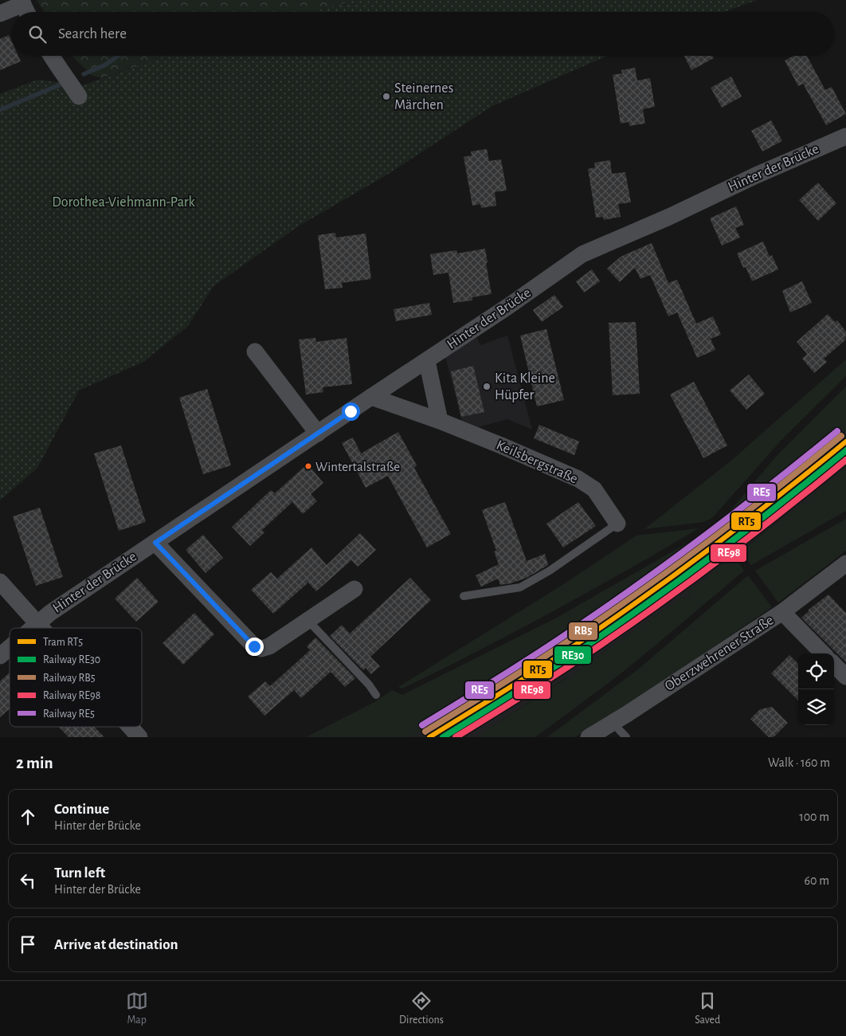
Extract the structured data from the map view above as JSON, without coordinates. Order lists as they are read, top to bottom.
{
  "streets": {
    "street": ["Hinter der Brücke", "Keilsbergstraße", "Oberzwehrener Straße"]
  },
  "crossings": [
    ["Hinter der Brücke", "Keilsbergstraße"]
  ],
  "parks": ["Dorothea-Viehmann-Park"],
  "places": ["Steinernes Märchen", "Kita Kleine Hüpfer", "Wintertalstraße"],
  "lines": [
    "rail line RE5",
    "rail line RB5",
    "tram line RT5",
    "rail line RE30",
    "rail line RE98"
  ],
  "legend": [
    "Tram RT5",
    "Railway RE30",
    "Railway RB5",
    "Railway RE98",
    "Railway RE5"
  ],
  "page": {
    "search": "Search here",
    "heading": ["2 min", "Walk · 160 m"],
    "list": [
      ["Continue", "Hinter der Brücke", "100 m"],
      ["Turn left", "Hinter der Brücke", "60 m"],
      "Arrive at destination"
    ],
    "nav": ["Map", "Directions", "Saved"]
  }
}
